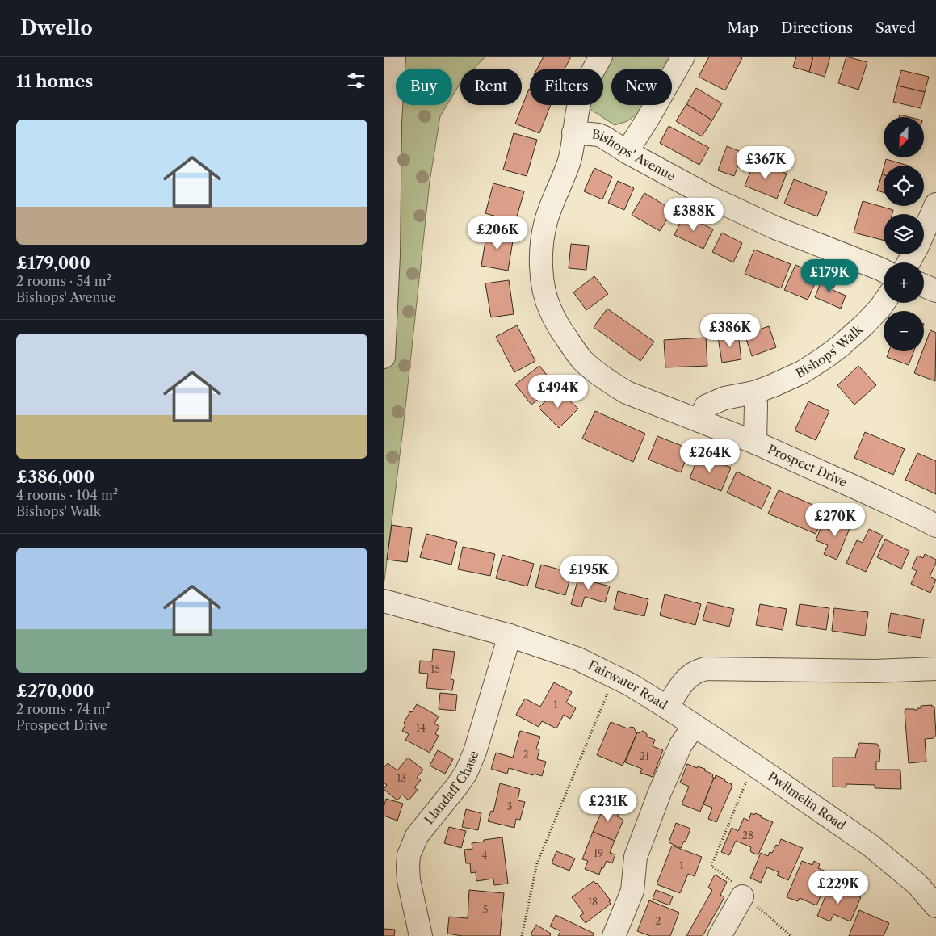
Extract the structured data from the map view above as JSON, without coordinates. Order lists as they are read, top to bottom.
{
  "streets": {
    "street": [
      "Bishops' Avenue",
      "Bishops' Walk",
      "Prospect Drive",
      "Fairwater Road",
      "Llandaff Chase",
      "Pwllmelin Road"
    ]
  },
  "crossings": [
    ["Bishops' Avenue", "Prospect Drive"],
    ["Bishops' Walk", "Prospect Drive"],
    ["Fairwater Road", "Llandaff Chase"],
    ["Fairwater Road", "Pwllmelin Road"]
  ],
  "house_numbers": [
    "15",
    "1",
    "14",
    "2",
    "21",
    "13",
    "3",
    "28",
    "19",
    "4",
    "1",
    "18",
    "5",
    "2"
  ],
  "north": "bottom",
  "page": {
    "header": "Dwello",
    "nav": ["Map", "Directions", "Saved"],
    "heading": "11 homes",
    "chip": [
      "Buy",
      "Rent",
      "Filters",
      "New"
    ],
    "list": [
      {
        "name": "£179,000",
        "note": "2 rooms · 54 m² · Bishops' Avenue"
      },
      {
        "name": "£386,000",
        "note": "4 rooms · 104 m² · Bishops' Walk"
      },
      {
        "name": "£270,000",
        "note": "2 rooms · 74 m² · Prospect Drive"
      }
    ],
    "map_buttons": ["+", "−"],
    "price": [
      "£367K",
      "£388K",
      "£206K",
      "£179K",
      "£386K",
      "£494K",
      "£264K",
      "£270K",
      "£195K",
      "£231K",
      "£229K"
    ]
  }
}
